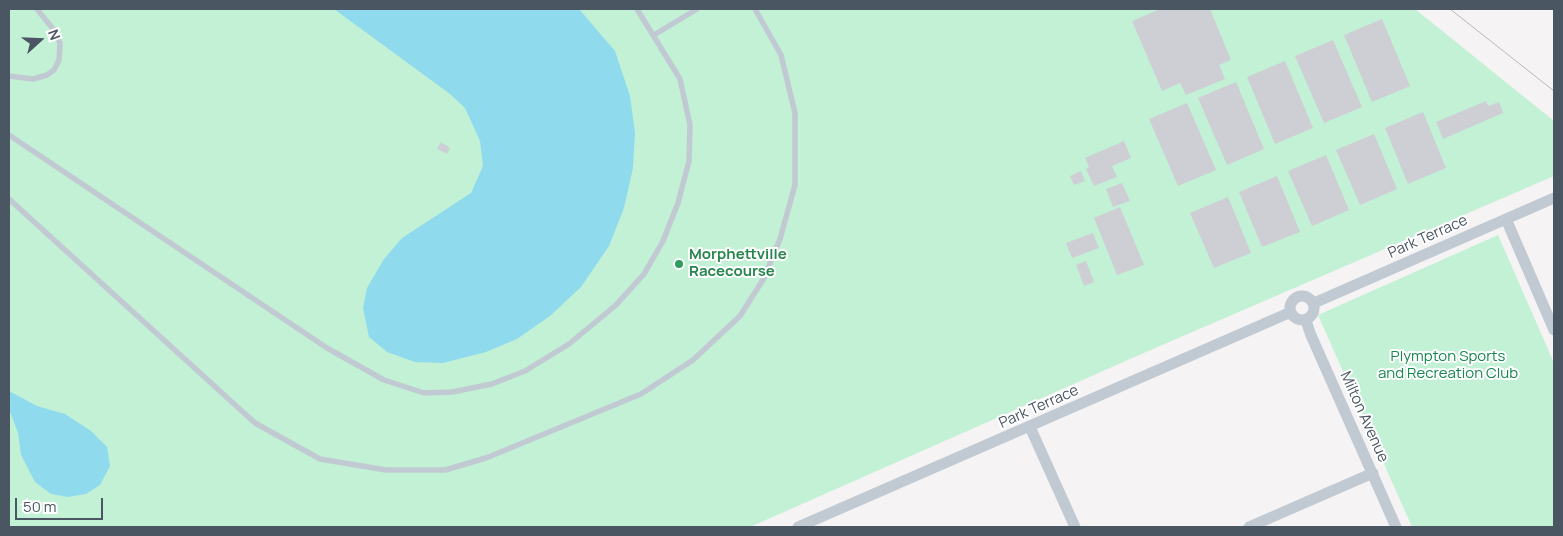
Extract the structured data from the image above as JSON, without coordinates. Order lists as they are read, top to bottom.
{
  "streets": {
    "street": ["Park Terrace", "Milton Avenue"]
  },
  "crossings": [
    ["Park Terrace", "Milton Avenue"]
  ],
  "parks": ["Plympton Sports and Recreation Club"],
  "places": ["Morphettville Racecourse"],
  "scale_bar": "50 m",
  "north": "right"
}
